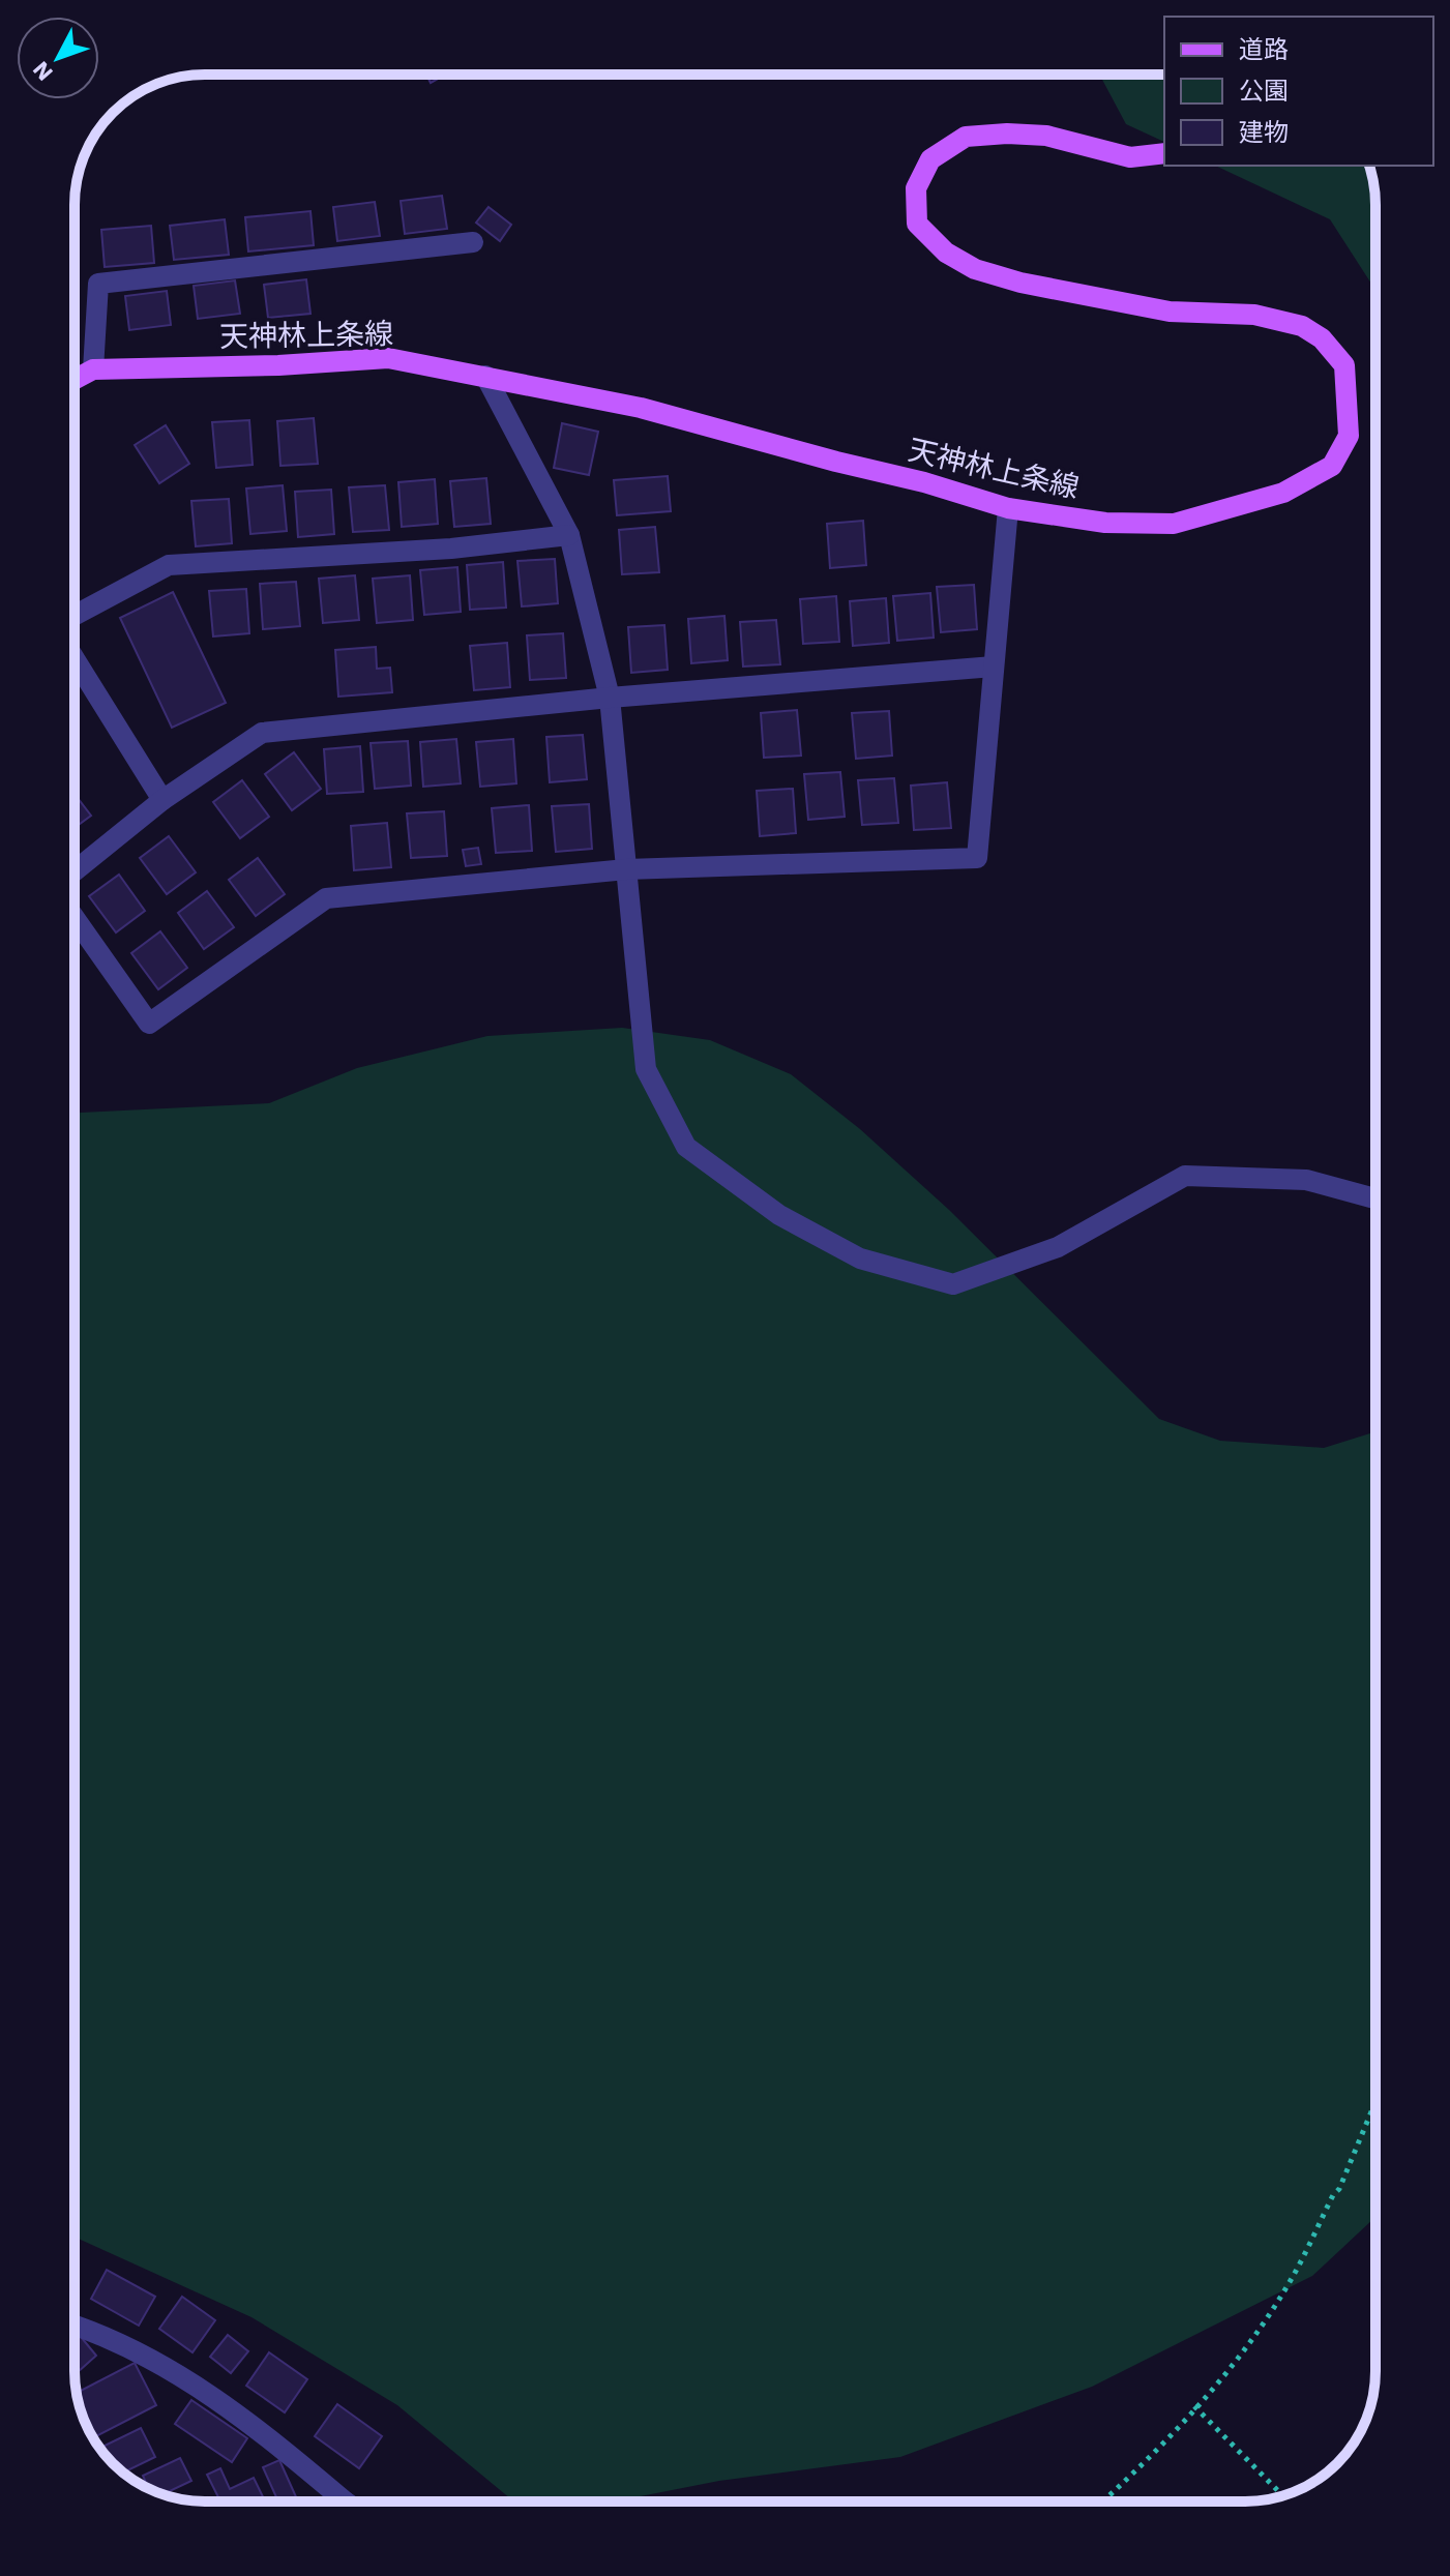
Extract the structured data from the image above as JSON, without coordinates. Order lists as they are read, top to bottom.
{
  "streets": {
    "main road": ["天神林上条線"]
  },
  "legend": ["道路", "公園", "建物"],
  "north": "bottom left"
}
